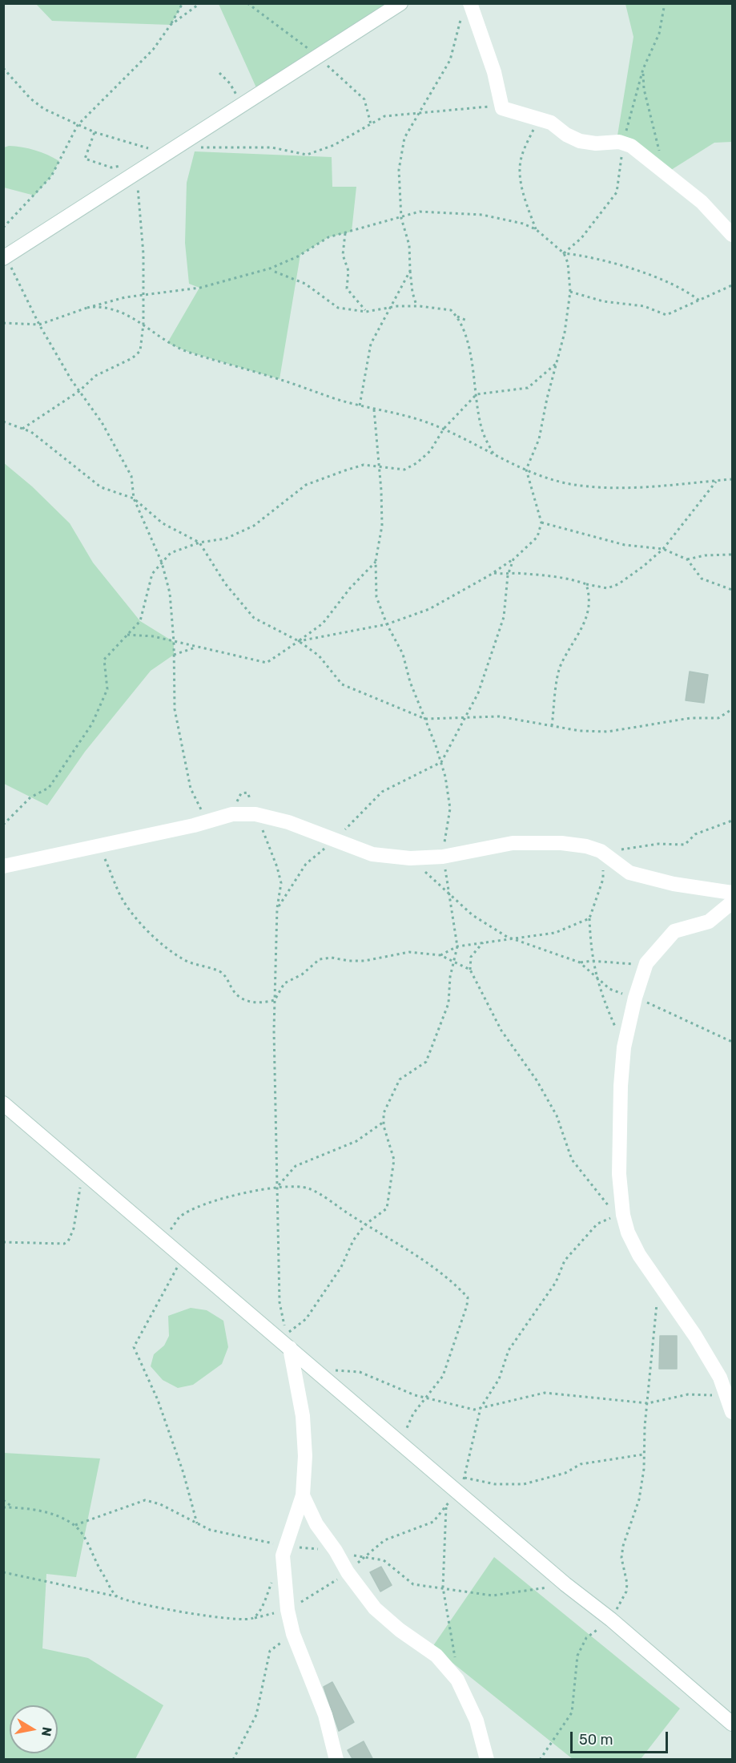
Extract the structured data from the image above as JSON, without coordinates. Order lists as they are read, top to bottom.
{
  "scale_bar": "50 m",
  "north": "right"
}
